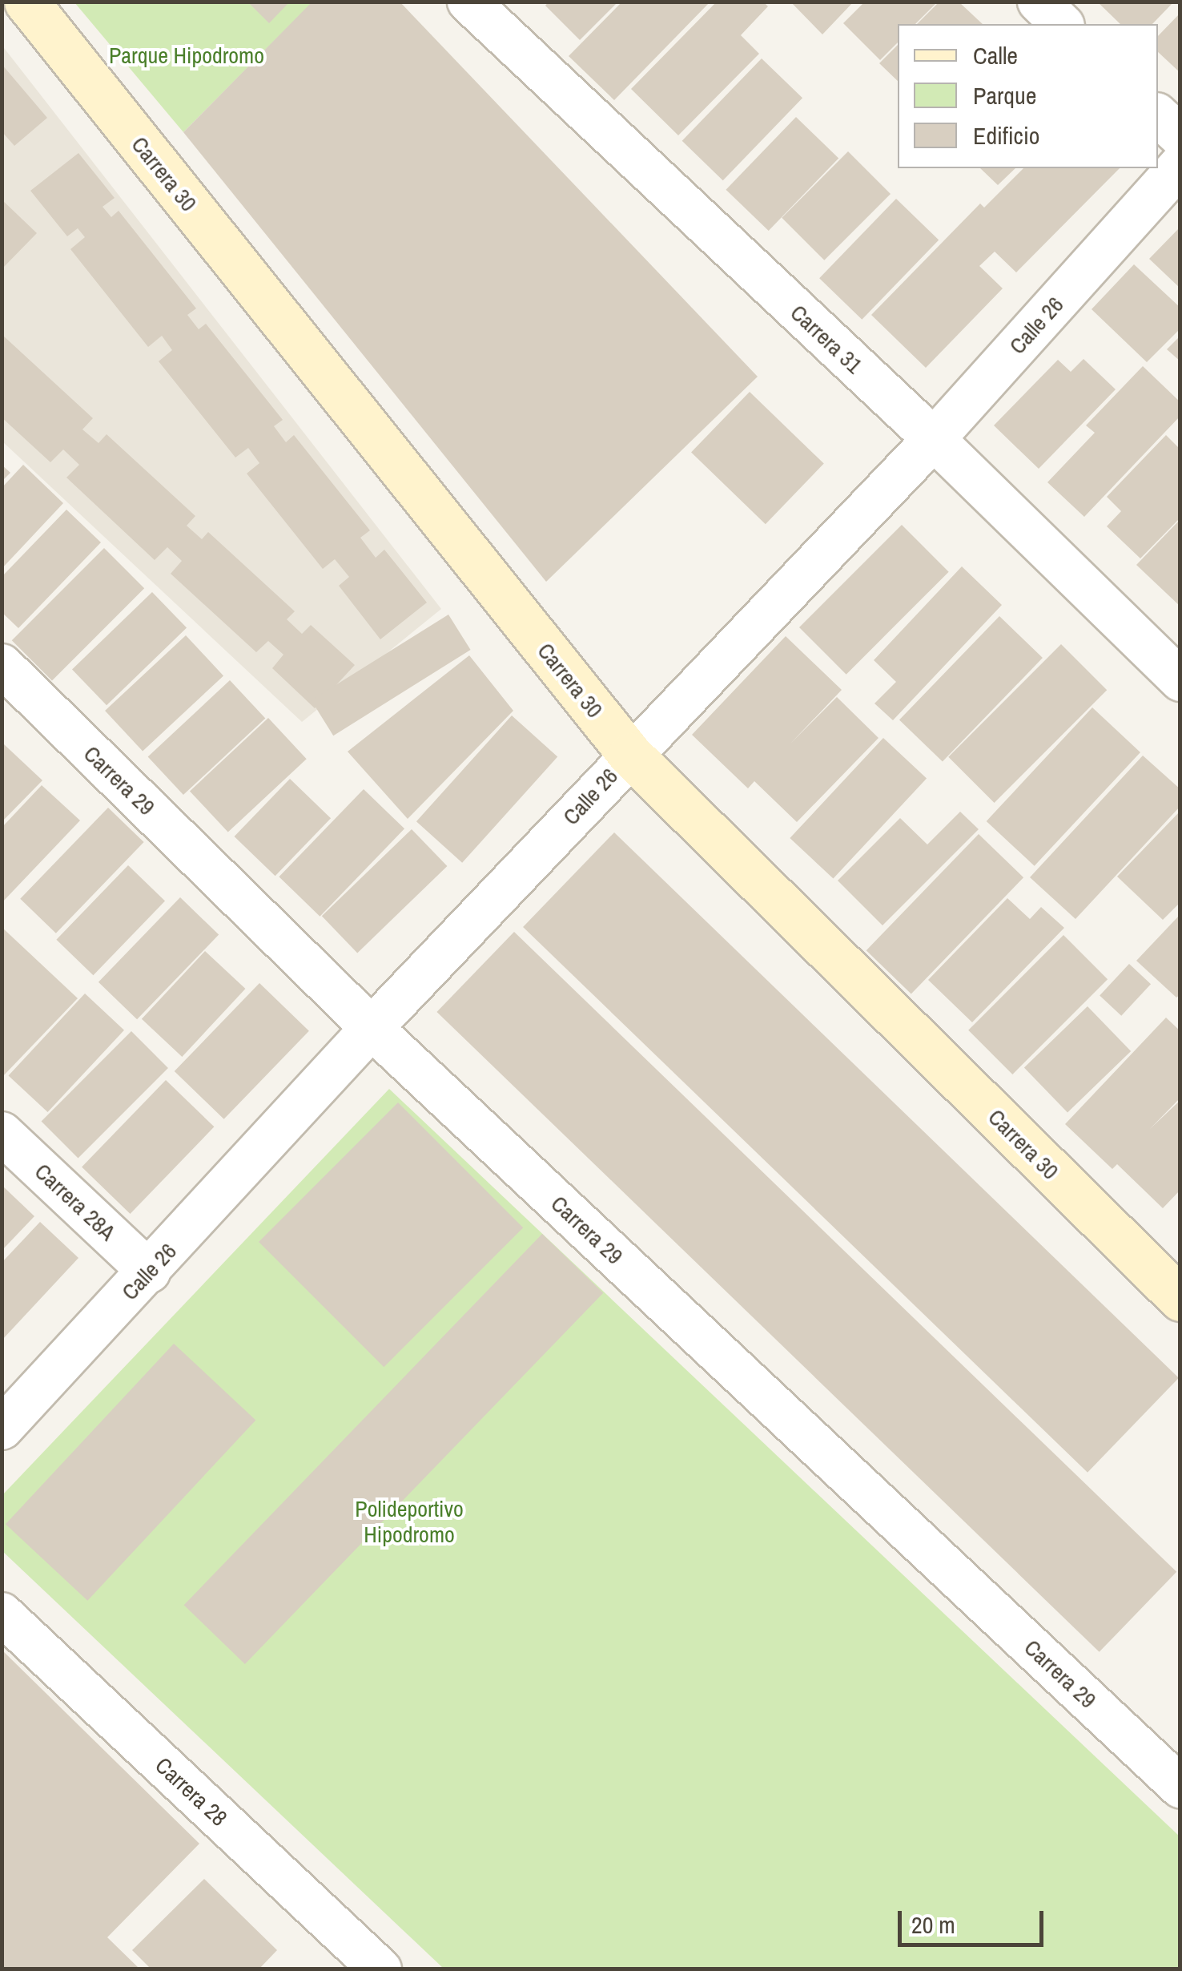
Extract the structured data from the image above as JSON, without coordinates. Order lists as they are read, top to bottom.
{
  "streets": {
    "street": [
      "Carrera 30",
      "Calle 26",
      "Carrera 31",
      "Carrera 29",
      "Carrera 28A",
      "Carrera 28"
    ]
  },
  "crossings": [
    ["Carrera 30", "Calle 26"],
    ["Calle 26", "Carrera 31"],
    ["Calle 26", "Carrera 29"],
    ["Calle 26", "Carrera 28A"]
  ],
  "parks": ["Parque Hipodromo", "Polideportivo Hipodromo"],
  "legend": ["Calle", "Parque", "Edificio"],
  "scale_bar": "20 m"
}
